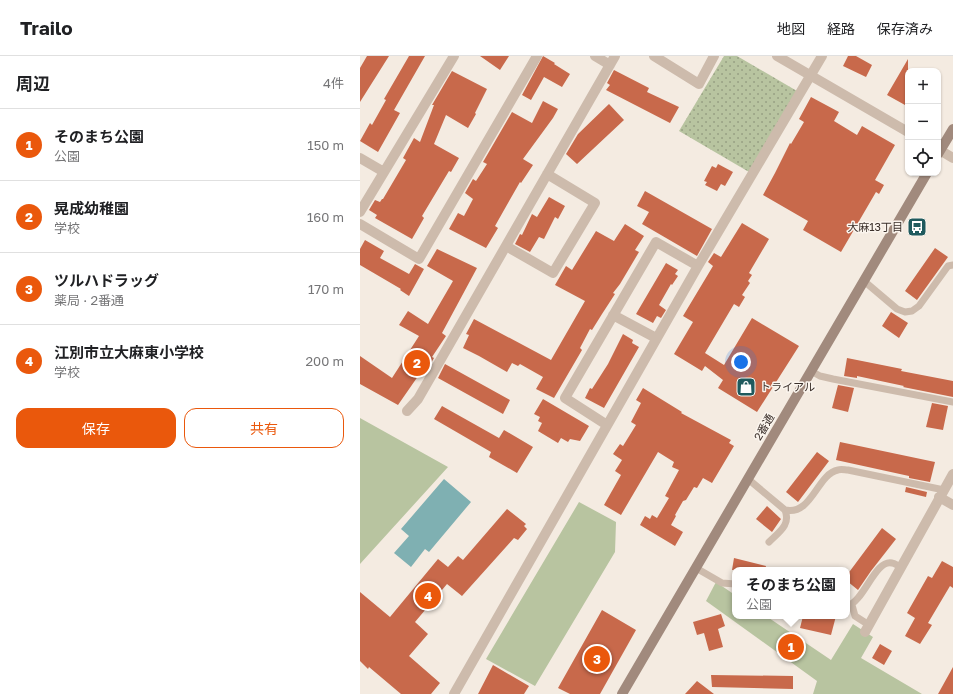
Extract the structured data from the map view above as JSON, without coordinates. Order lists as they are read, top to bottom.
{
  "streets": {
    "main road": ["2番通"]
  },
  "places": {
    "bus stop": ["大麻13丁目"],
    "shop": ["トライアル"]
  },
  "page": {
    "header": "Trailo",
    "nav": ["地図", "経路", "保存済み"],
    "heading": ["周辺", "4件"],
    "map_buttons": ["+", "−"],
    "list": [
      {
        "mark": "1",
        "name": "そのまち公園",
        "note": "公園",
        "value": "150 m"
      },
      {
        "mark": "2",
        "name": "晃成幼稚園",
        "note": "学校",
        "value": "160 m"
      },
      {
        "mark": "3",
        "name": "ツルハドラッグ",
        "note": "薬局 · 2番通",
        "value": "170 m"
      },
      {
        "mark": "4",
        "name": "江別市立大麻東小学校",
        "note": "学校",
        "value": "200 m"
      }
    ],
    "pins": [
      "2",
      "4",
      "1",
      "3"
    ],
    "buttons": ["保存", "共有"],
    "popup": ["そのまち公園", "公園"]
  }
}
